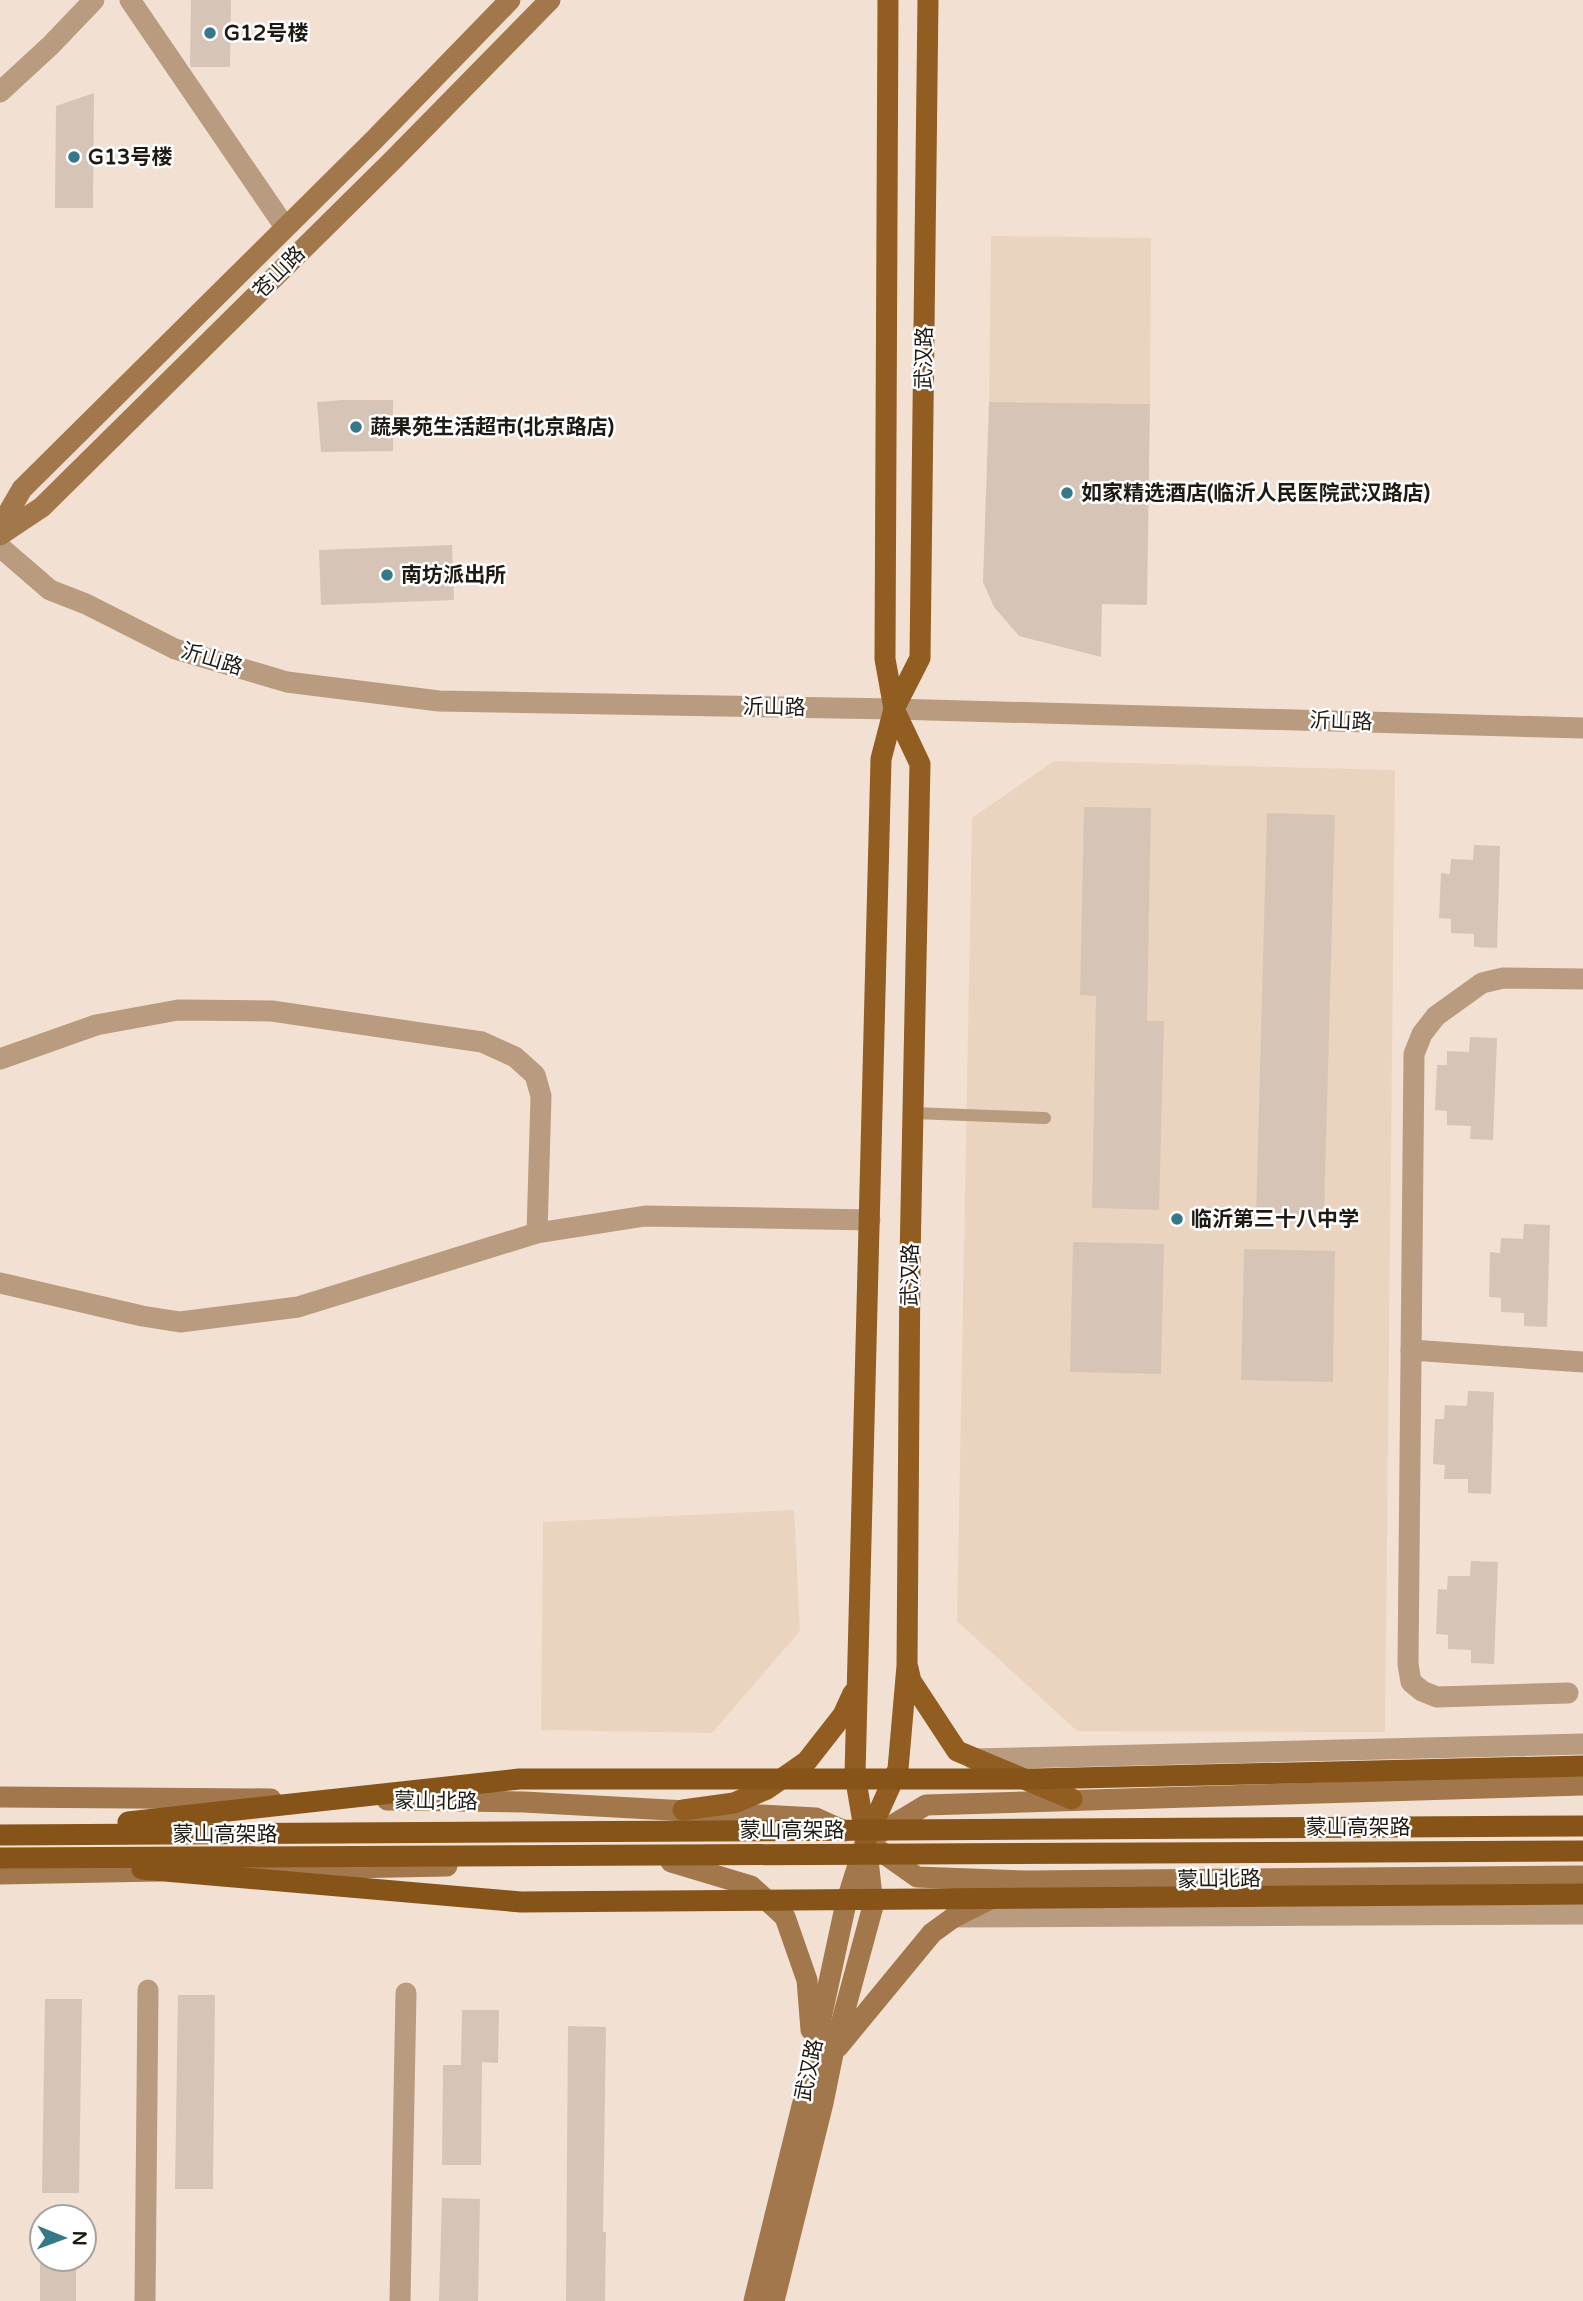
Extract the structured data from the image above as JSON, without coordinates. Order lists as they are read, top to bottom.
{
  "streets": {
    "highway": ["蒙山高架路"],
    "main road": ["苍山路", "武汉路", "蒙山北路"],
    "street": ["沂山路"]
  },
  "crossings": [
    ["武汉路", "沂山路"],
    ["武汉路", "蒙山北路"]
  ],
  "places": [
    "G12号楼",
    "G13号楼",
    "蔬果苑生活超市(北京路店)",
    "如家精选酒店(临沂人民医院武汉路店)",
    "南坊派出所",
    "临沂第三十八中学"
  ],
  "north": "right"
}
